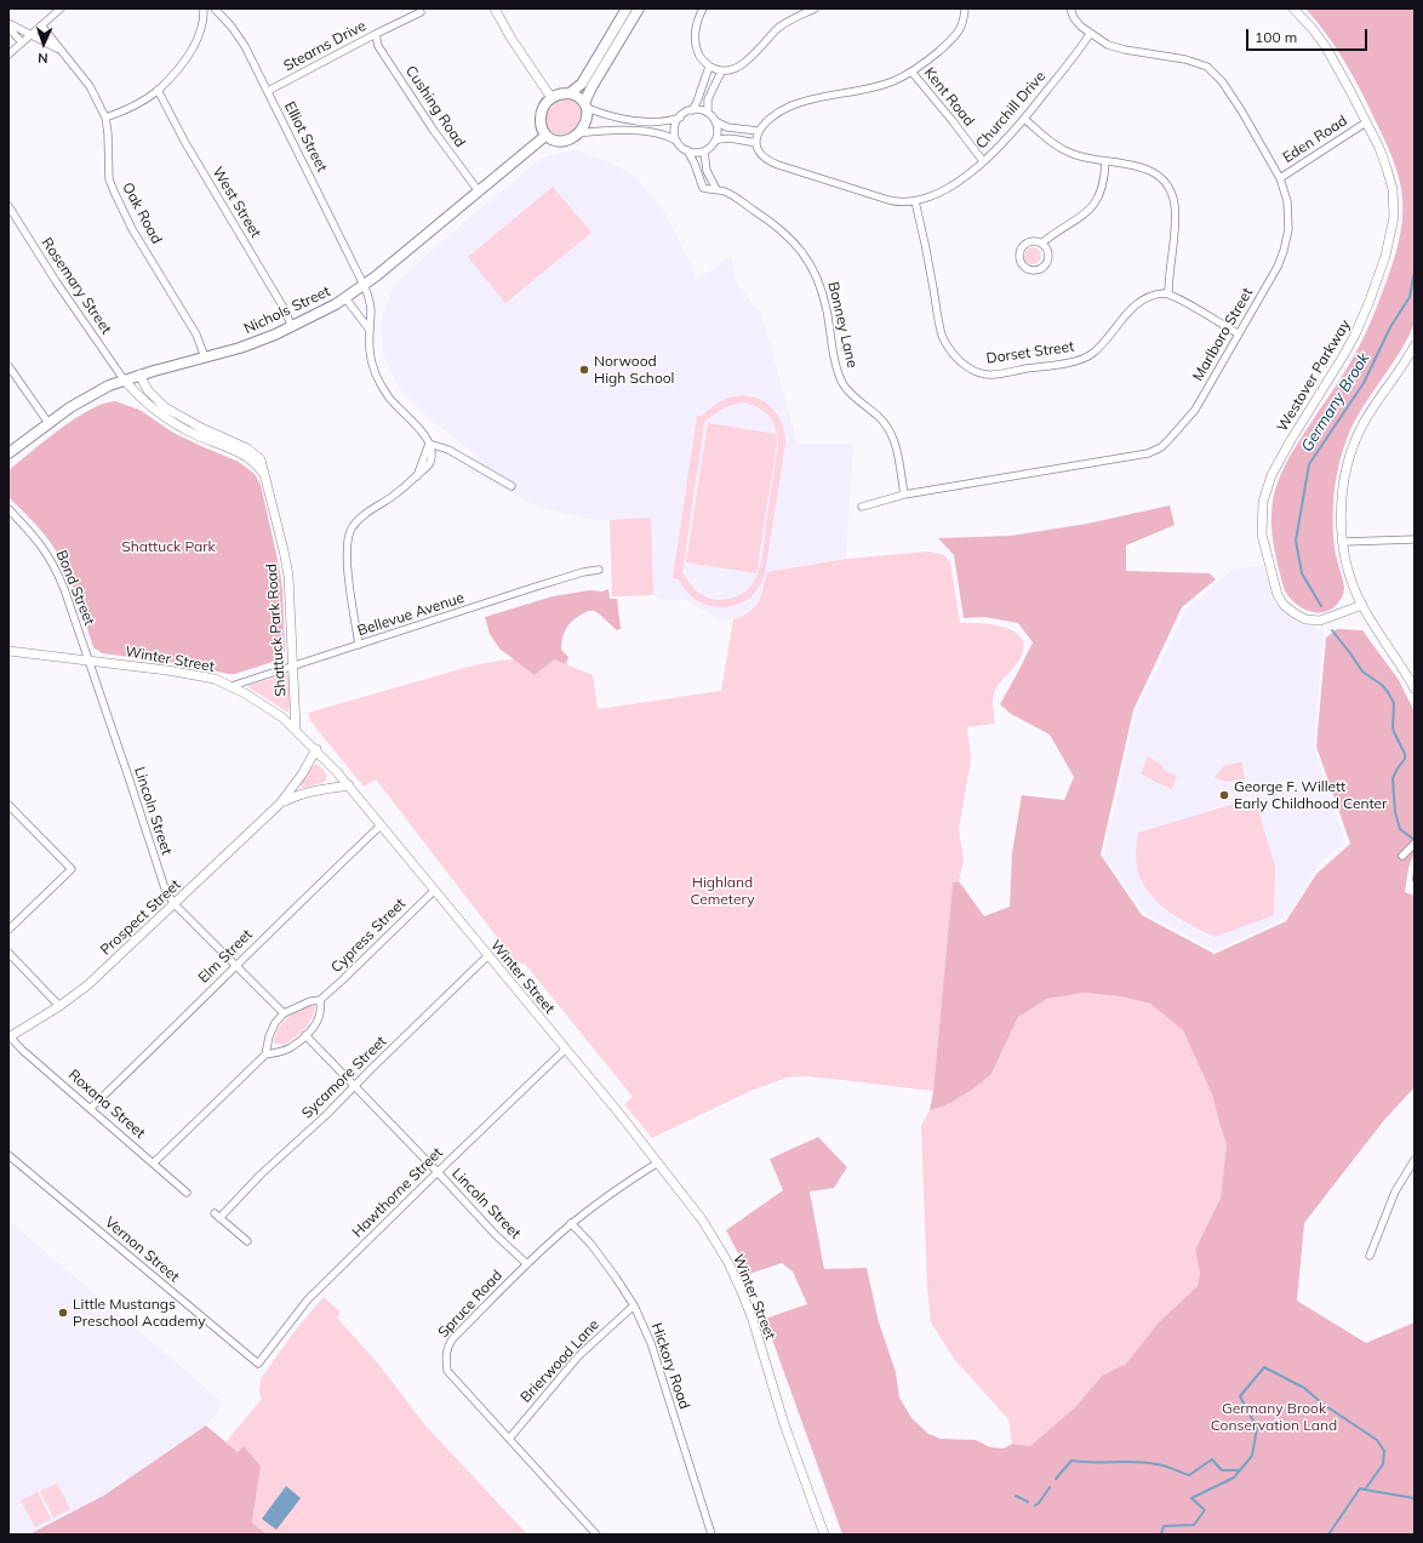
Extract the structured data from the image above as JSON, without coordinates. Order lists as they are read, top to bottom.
{
  "streets": {
    "main road": ["Nichols Street"],
    "street": [
      "Stearns Drive",
      "Kent Road",
      "Cushing Road",
      "Churchill Drive",
      "Elliot Street",
      "Eden Road",
      "West Street",
      "Oak Road",
      "Rosemary Street",
      "Bonney Lane",
      "Marlboro Street",
      "Dorset Street",
      "Westover Parkway",
      "Bond Street",
      "Bellevue Avenue",
      "Shattuck Park Road",
      "Winter Street",
      "Lincoln Street",
      "Prospect Street",
      "Cypress Street",
      "Elm Street",
      "Sycamore Street",
      "Roxana Street",
      "Hawthorne Street",
      "Vernon Street",
      "Spruce Road",
      "Brierwood Lane",
      "Hickory Road"
    ]
  },
  "crossings": [
    ["Stearns Drive", "Cushing Road"],
    ["Stearns Drive", "Elliot Street"],
    ["Kent Road", "Churchill Drive"],
    ["Cushing Road", "Nichols Street"],
    ["Churchill Drive", "Marlboro Street"],
    ["Churchill Drive", "Dorset Street"],
    ["Elliot Street", "Nichols Street"],
    ["Eden Road", "Marlboro Street"],
    ["Eden Road", "Westover Parkway"],
    ["West Street", "Nichols Street"],
    ["Oak Road", "Nichols Street"],
    ["Rosemary Street", "Nichols Street"],
    ["Rosemary Street", "Shattuck Park Road"],
    ["Nichols Street", "Shattuck Park Road"],
    ["Bonney Lane", "Marlboro Street"],
    ["Bond Street", "Winter Street"],
    ["Bond Street", "Lincoln Street"],
    ["Bellevue Avenue", "Shattuck Park Road"],
    ["Bellevue Avenue", "Winter Street"],
    ["Shattuck Park Road", "Winter Street"],
    ["Winter Street", "Lincoln Street"],
    ["Winter Street", "Prospect Street"],
    ["Winter Street", "Cypress Street"],
    ["Winter Street", "Elm Street"],
    ["Winter Street", "Sycamore Street"],
    ["Winter Street", "Hawthorne Street"],
    ["Winter Street", "Spruce Road"],
    ["Lincoln Street", "Prospect Street"],
    ["Lincoln Street", "Cypress Street"],
    ["Lincoln Street", "Elm Street"],
    ["Lincoln Street", "Sycamore Street"],
    ["Lincoln Street", "Hawthorne Street"],
    ["Lincoln Street", "Spruce Road"],
    ["Prospect Street", "Roxana Street"],
    ["Elm Street", "Roxana Street"],
    ["Hawthorne Street", "Vernon Street"],
    ["Spruce Road", "Brierwood Lane"],
    ["Spruce Road", "Hickory Road"],
    ["Brierwood Lane", "Hickory Road"]
  ],
  "water": ["Germany Brook"],
  "parks": ["Shattuck Park", "Highland Cemetery", "Germany Brook Conservation Land"],
  "places": ["Norwood High School", "George F. Willett Early Childhood Center", "Little Mustangs Preschool Academy"],
  "scale_bar": "100 m",
  "north": "bottom"
}
